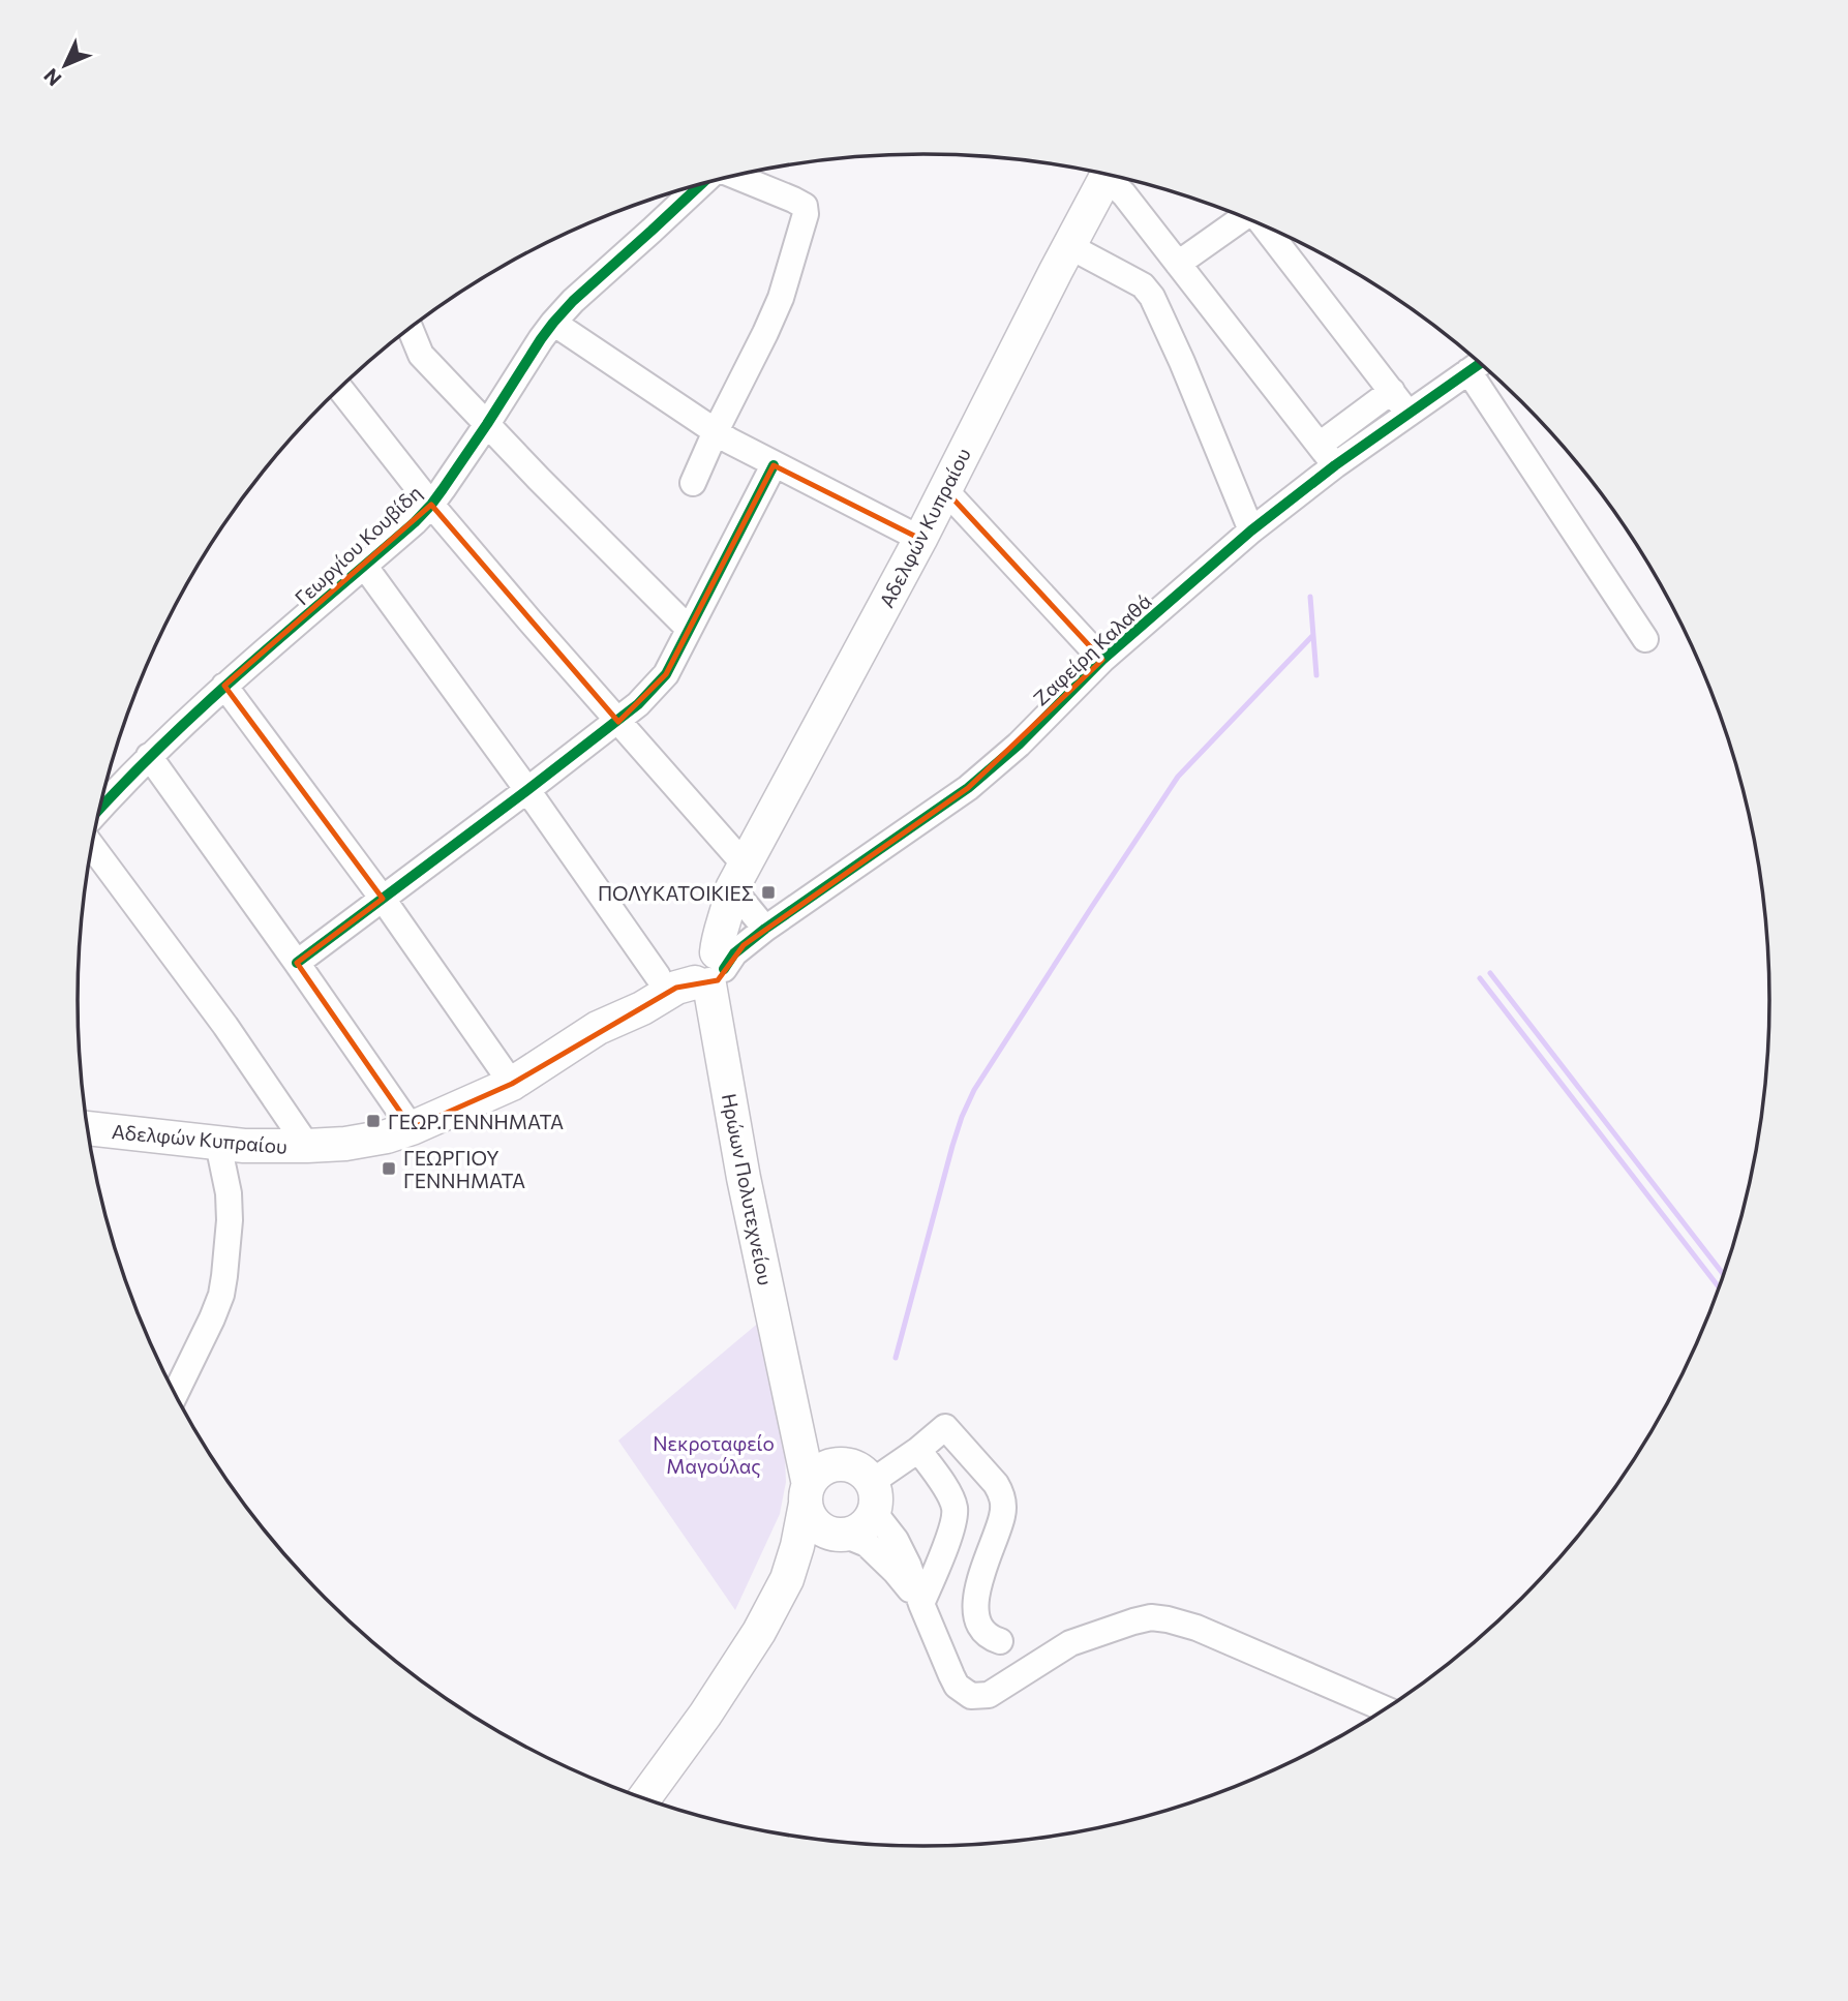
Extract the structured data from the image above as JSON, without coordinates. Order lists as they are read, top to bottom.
{
  "streets": {
    "main road": ["Αδελφών Κυπραίου", "Ηρώων Πολυτεχνείου"],
    "street": ["Γεωργίου Κουβίδη", "Ζαφείρη Καλαθά"]
  },
  "crossings": [
    ["Αδελφών Κυπραίου", "Ζαφείρη Καλαθά"],
    ["Αδελφών Κυπραίου", "Ηρώων Πολυτεχνείου"],
    ["Ζαφείρη Καλαθά", "Ηρώων Πολυτεχνείου"]
  ],
  "parks": ["Νεκροταφείο Μαγούλας"],
  "places": {
    "transit": ["ΠΟΛΥΚΑΤΟΙΚΙΕΣ", "ΓΕΩΡ.ΓΕΝΝΗΜΑΤΑ", "ΓΕΩΡΓΙΟΥ ΓΕΝΝΗΜΑΤΑ"]
  },
  "north": "bottom left"
}
